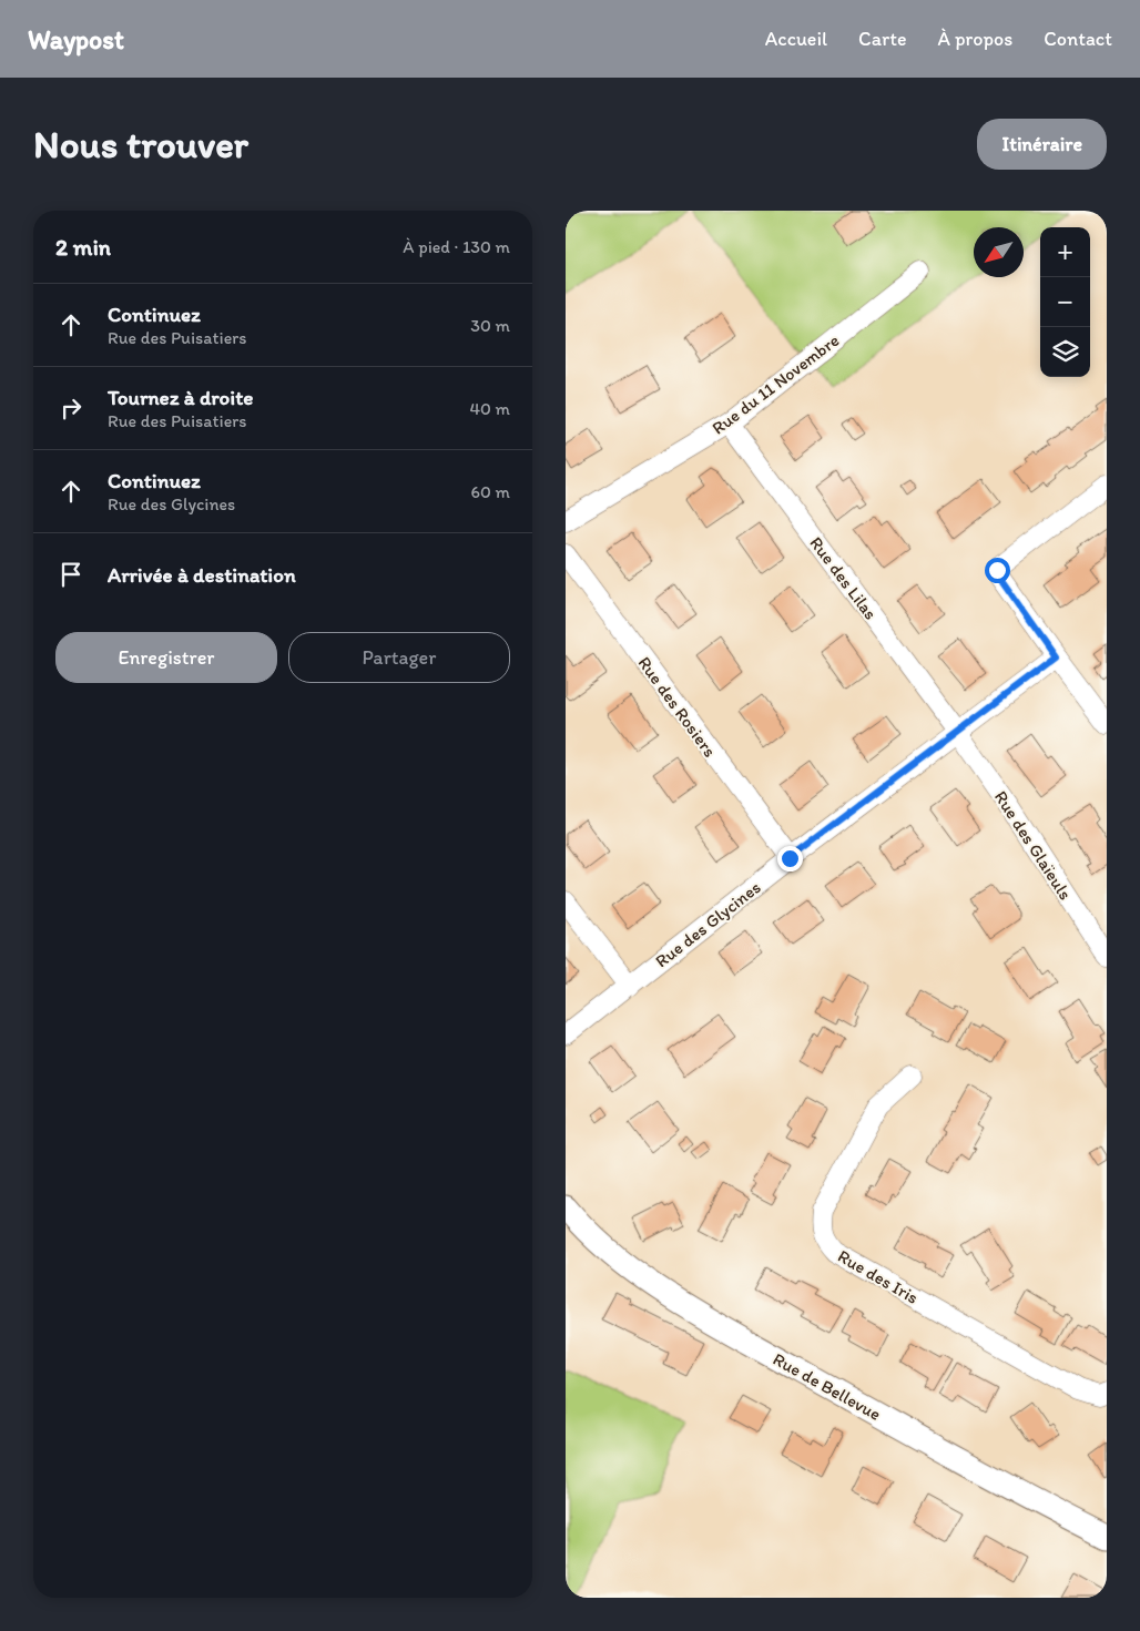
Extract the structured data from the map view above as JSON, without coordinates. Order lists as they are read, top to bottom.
{
  "streets": {
    "street": [
      "Rue du 11 Novembre",
      "Rue des Lilas",
      "Rue des Rosiers",
      "Rue des Glaïeuls",
      "Rue des Glycines",
      "Rue des Iris",
      "Rue de Bellevue"
    ]
  },
  "crossings": [
    ["Rue du 11 Novembre", "Rue des Lilas"],
    ["Rue des Lilas", "Rue des Glaïeuls"],
    ["Rue des Lilas", "Rue des Glycines"],
    ["Rue des Rosiers", "Rue des Glycines"],
    ["Rue des Glaïeuls", "Rue des Glycines"]
  ],
  "north": "bottom left",
  "page": {
    "header": "Waypost",
    "nav": [
      "Accueil",
      "Carte",
      "À propos",
      "Contact"
    ],
    "buttons": [
      "Itinéraire",
      ["Enregistrer", "Partager"]
    ],
    "title": "Nous trouver",
    "heading": ["2 min", "À pied · 130 m"],
    "map_buttons": ["+", "−"],
    "list": [
      ["Continuez", "Rue des Puisatiers", "30 m"],
      ["Tournez à droite", "Rue des Puisatiers", "40 m"],
      ["Continuez", "Rue des Glycines", "60 m"],
      "Arrivée à destination"
    ]
  }
}
